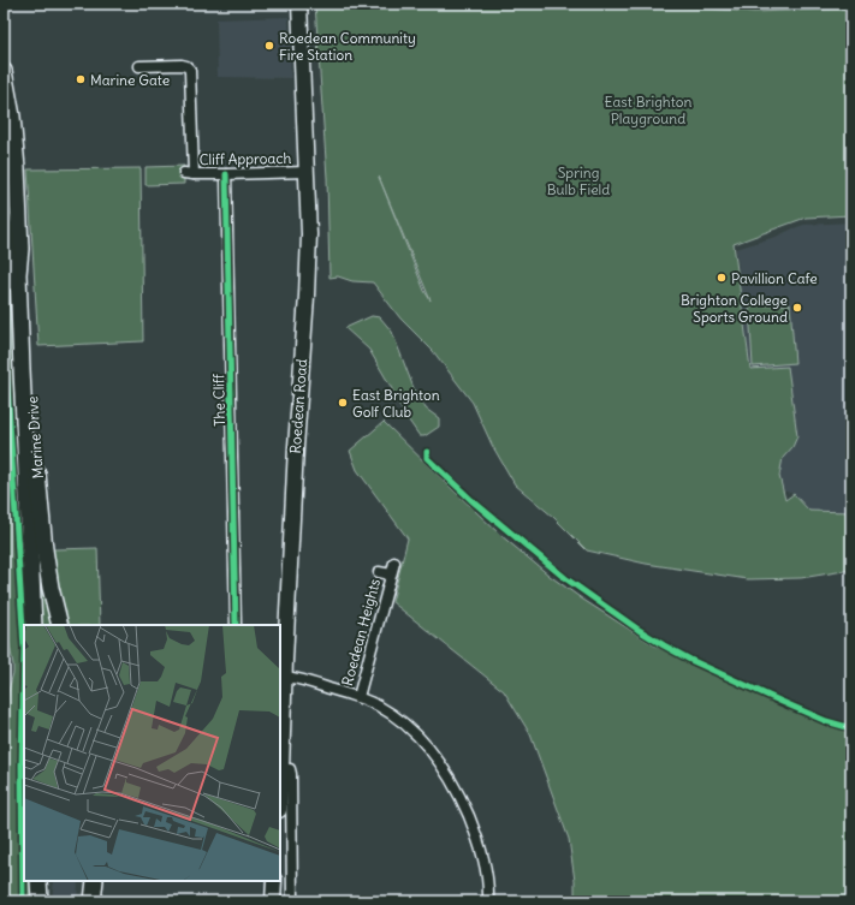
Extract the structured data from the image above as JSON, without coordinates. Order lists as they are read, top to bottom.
{
  "streets": {
    "main road": ["Roedean Road", "Marine Drive"],
    "street": ["Cliff Approach", "The Cliff", "Roedean Heights"]
  },
  "crossings": [
    ["Cliff Approach", "The Cliff"],
    ["Cliff Approach", "Roedean Road"]
  ],
  "parks": ["East Brighton Playground", "Spring Bulb Field"],
  "places": [
    "Roedean Community Fire Station",
    "Marine Gate",
    "Pavillion Cafe",
    "Brighton College Sports Ground",
    "East Brighton Golf Club"
  ]
}
